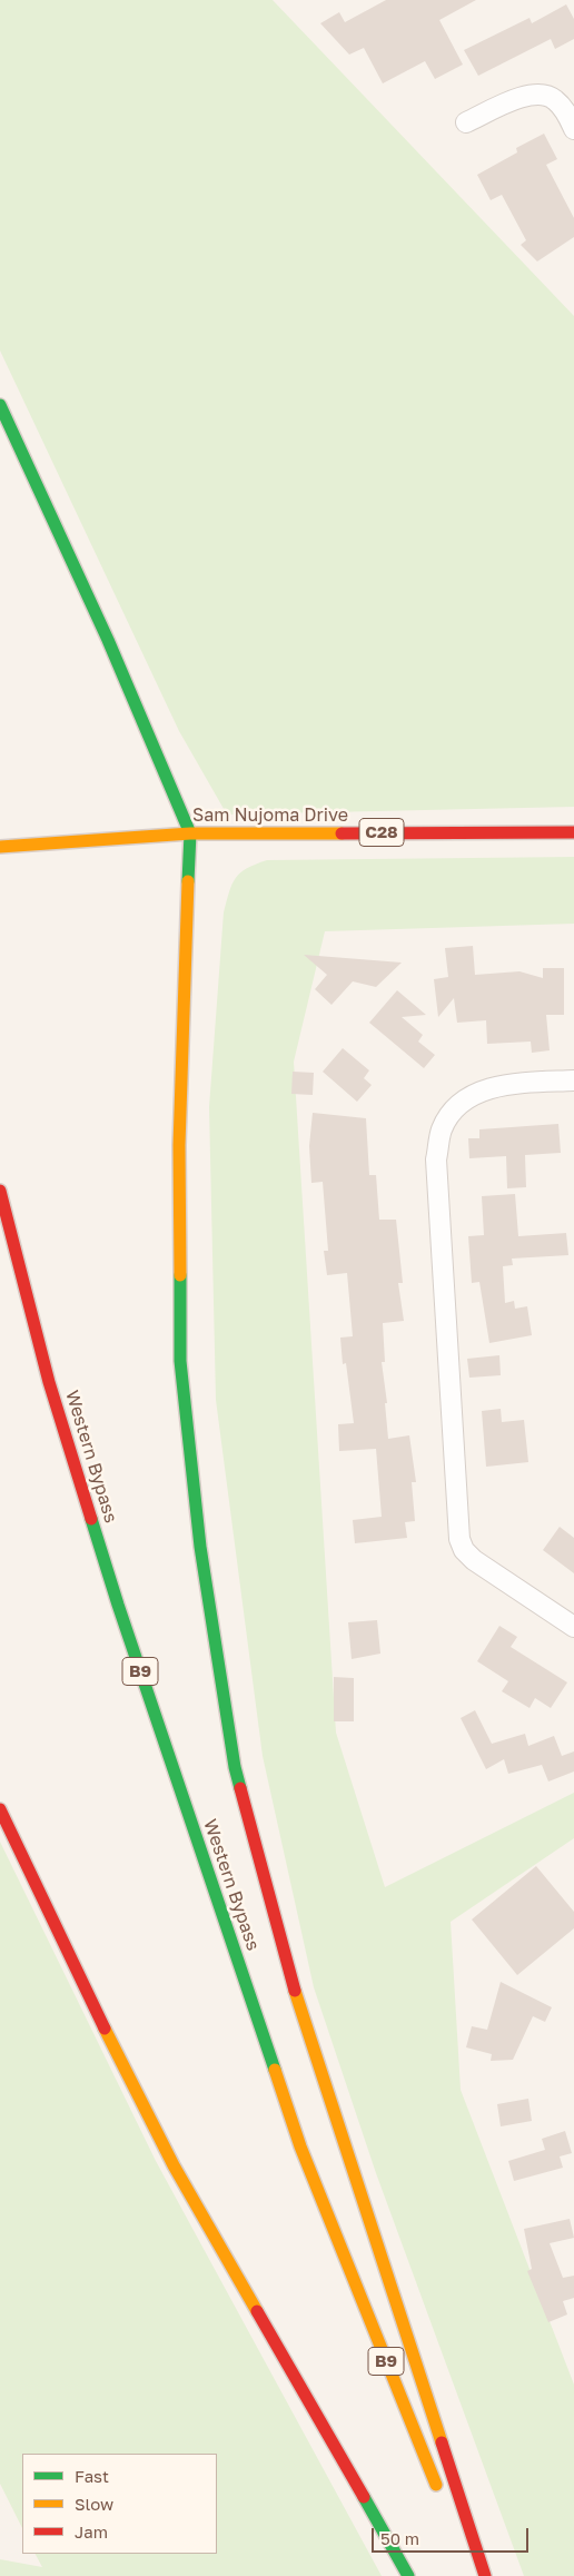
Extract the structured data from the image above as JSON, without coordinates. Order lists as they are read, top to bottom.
{
  "streets": {
    "highway": [
      "Sam Nujoma Drive",
      "C28",
      "Western Bypass",
      "B9"
    ]
  },
  "legend": ["Fast", "Slow", "Jam"],
  "scale_bar": "50 m"
}
